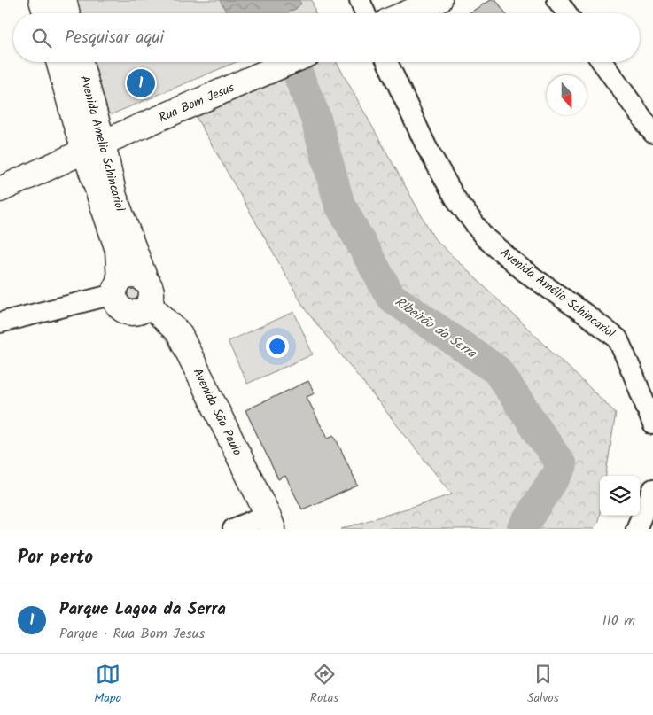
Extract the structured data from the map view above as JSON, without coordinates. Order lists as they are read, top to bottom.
{
  "streets": {
    "main road": ["Rua Bom Jesus", "Avenida Amelio Schincariol", "Avenida São Paulo"],
    "street": ["Avenida Amélio Schincariol"]
  },
  "crossings": [
    ["Rua Bom Jesus", "Avenida Amelio Schincariol"],
    ["Avenida Amelio Schincariol", "Avenida São Paulo"]
  ],
  "water": ["Ribeirão da Serra"],
  "north": "bottom",
  "page": {
    "search": "Pesquisar aqui",
    "pins": "1",
    "heading": "Por perto",
    "list": [
      {
        "mark": "1",
        "name": "Parque Lagoa da Serra",
        "note": "Parque · Rua Bom Jesus",
        "value": "110 m"
      }
    ],
    "nav": ["Mapa", "Rotas", "Salvos"]
  }
}
